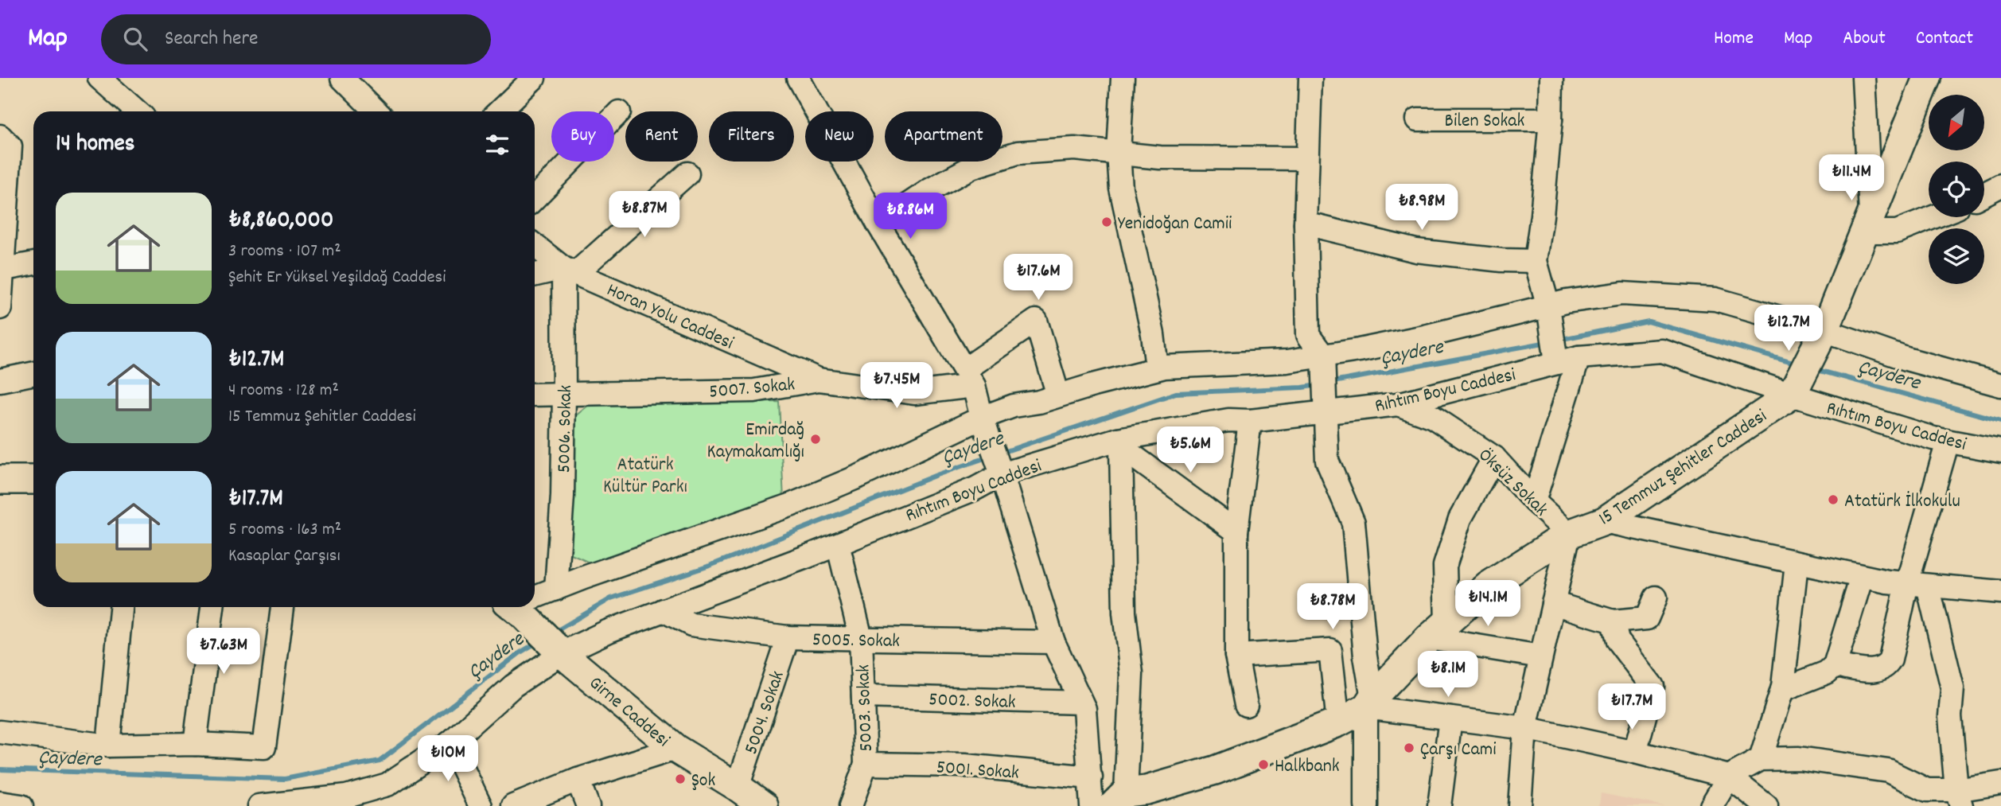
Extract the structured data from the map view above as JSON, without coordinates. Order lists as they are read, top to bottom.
{
  "streets": {
    "main road": ["15 Temmuz Şehitler Caddesi", "Girne Caddesi"],
    "street": [
      "Bilen Sokak",
      "Horan Yolu Caddesi",
      "5007. Sokak",
      "Rıhtım Boyu Caddesi",
      "5006. Sokak",
      "Öksüz Sokak",
      "5005. Sokak",
      "5002. Sokak",
      "5003. Sokak",
      "5004. Sokak",
      "5001. Sokak"
    ]
  },
  "crossings": [
    ["Horan Yolu Caddesi", "5007. Sokak"],
    ["Horan Yolu Caddesi", "5006. Sokak"],
    ["5007. Sokak", "5006. Sokak"],
    ["Rıhtım Boyu Caddesi", "15 Temmuz Şehitler Caddesi"],
    ["Rıhtım Boyu Caddesi", "Öksüz Sokak"],
    ["Rıhtım Boyu Caddesi", "5005. Sokak"],
    ["Rıhtım Boyu Caddesi", "5003. Sokak"],
    ["Rıhtım Boyu Caddesi", "Girne Caddesi"],
    ["15 Temmuz Şehitler Caddesi", "Öksüz Sokak"],
    ["5005. Sokak", "5003. Sokak"],
    ["5005. Sokak", "5004. Sokak"],
    ["5002. Sokak", "5003. Sokak"],
    ["5003. Sokak", "5001. Sokak"],
    ["Girne Caddesi", "5004. Sokak"]
  ],
  "water": ["Çaydere"],
  "parks": ["Atatürk Kültür Parkı"],
  "places": [
    "Yenidoğan Camii",
    "Emirdağ Kaymakamlığı",
    "Atatürk İlkokulu",
    "Çarşı Cami",
    "Halkbank",
    "Şok"
  ],
  "north": "bottom left",
  "page": {
    "header": "Map",
    "search": "Search here",
    "nav": [
      "Home",
      "Map",
      "About",
      "Contact"
    ],
    "chip": [
      "Buy",
      "Rent",
      "Filters",
      "New",
      "Apartment"
    ],
    "heading": "14 homes",
    "price": [
      "₺11.4M",
      "₺8.98M",
      "₺8.87M",
      "₺8.86M",
      "₺17.6M",
      "₺12.7M",
      "₺7.45M",
      "₺5.6M",
      "₺14.1M",
      "₺8.78M",
      "₺7.63M",
      "₺8.1M",
      "₺17.7M",
      "₺10M"
    ],
    "list": [
      {
        "name": "₺8,860,000",
        "note": "3 rooms · 107 m² · Şehit Er Yüksel Yeşildağ Caddesi"
      },
      {
        "name": "₺12.7M",
        "note": "4 rooms · 128 m² · 15 Temmuz Şehitler Caddesi"
      },
      {
        "name": "₺17.7M",
        "note": "5 rooms · 163 m² · Kasaplar Çarşısı"
      }
    ]
  }
}
